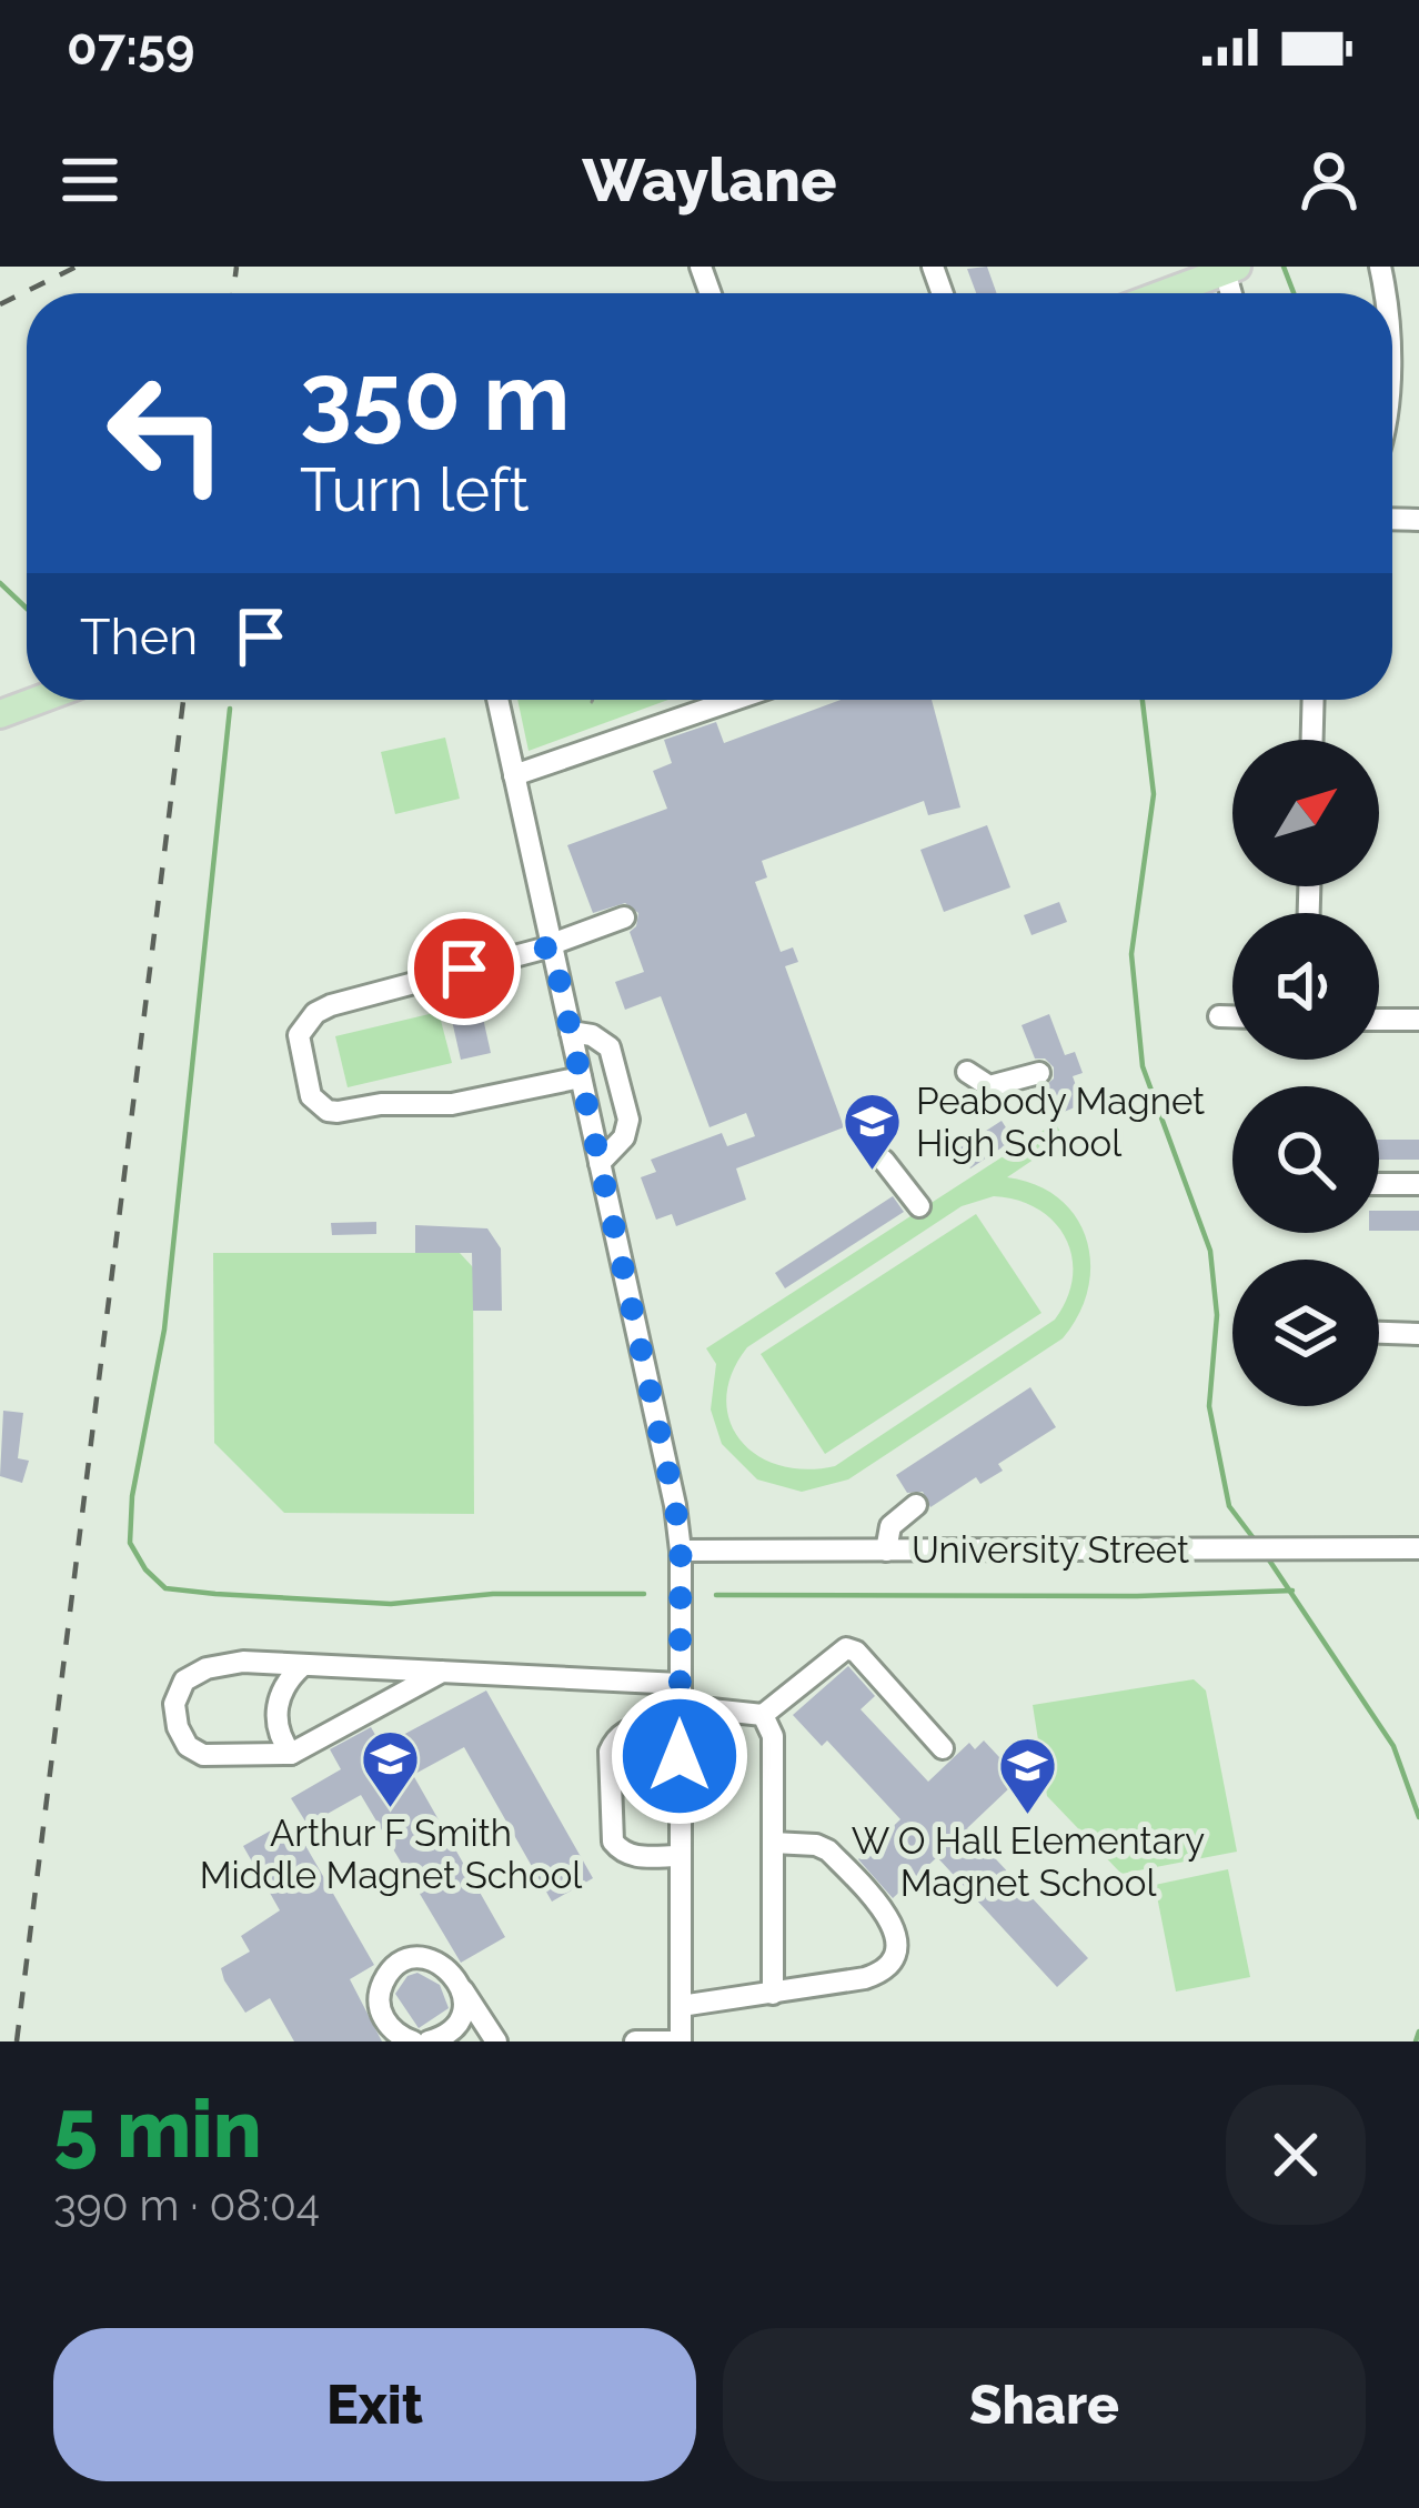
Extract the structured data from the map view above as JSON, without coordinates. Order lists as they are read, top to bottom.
{
  "streets": {
    "street": ["University Street"]
  },
  "places": {
    "school or university": ["Peabody Magnet High School", "Arthur F Smith Middle Magnet School", "W O Hall Elementary Magnet School"]
  },
  "north": "top right",
  "page": {
    "status": "07:59",
    "header": "Waylane",
    "turn": ["350 m", "Turn left"],
    "then": "Then",
    "heading": ["5 min", "390 m · 08:04"],
    "buttons": ["Exit", "Share"]
  }
}
